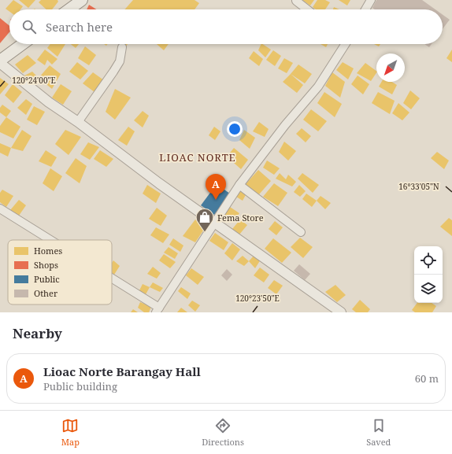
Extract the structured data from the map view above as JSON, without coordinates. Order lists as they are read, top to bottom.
{
  "districts": ["LIOAC NORTE"],
  "places": {
    "shop": ["Fema Store"]
  },
  "legend": [
    "Homes",
    "Shops",
    "Public",
    "Other"
  ],
  "north": "bottom left",
  "page": {
    "search": "Search here",
    "pins": "A",
    "heading": "Nearby",
    "list": [
      {
        "mark": "A",
        "name": "Lioac Norte Barangay Hall",
        "note": "Public building",
        "value": "60 m"
      }
    ],
    "nav": ["Map", "Directions", "Saved"]
  },
  "coordinates": ["120°24'00\"E", "16°33'05\"N", "120°23'50\"E"]
}
